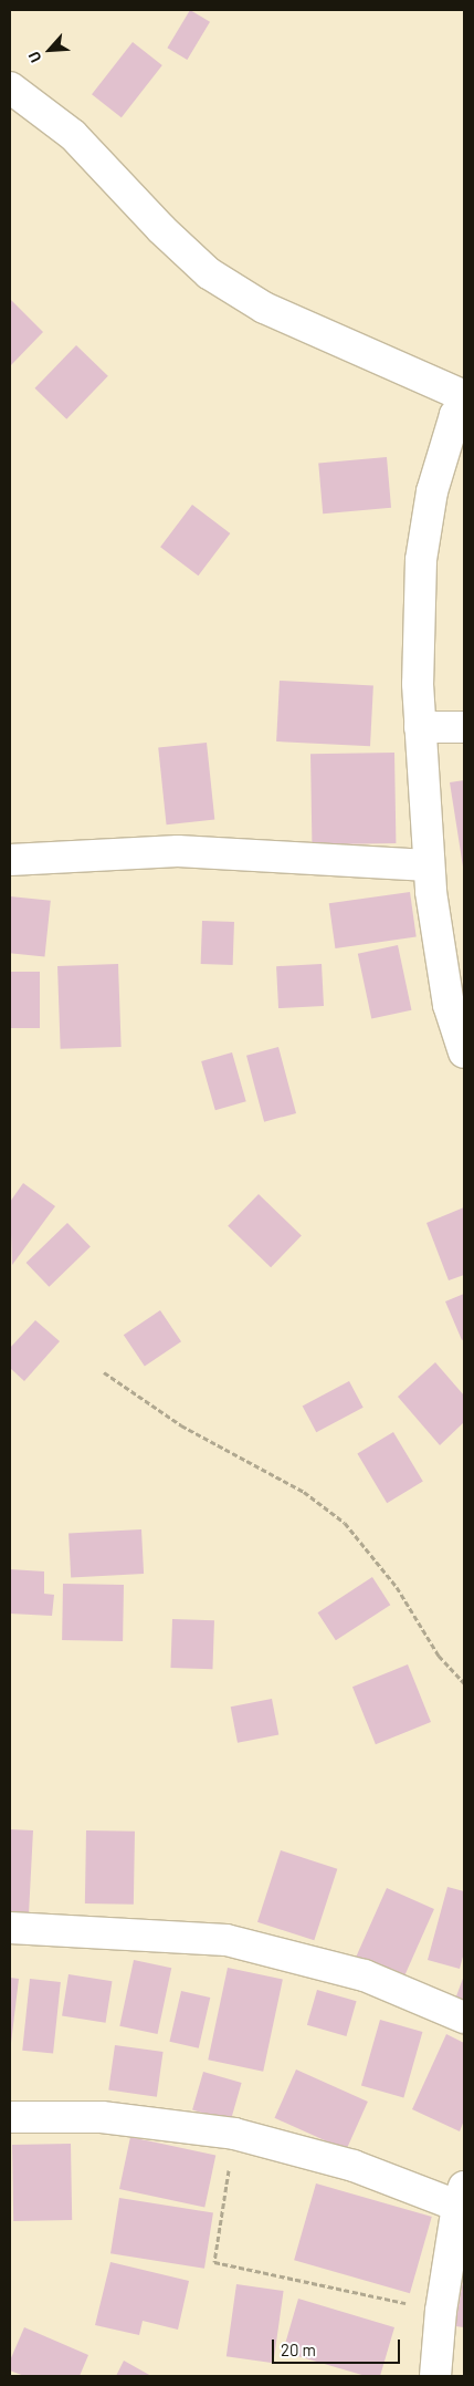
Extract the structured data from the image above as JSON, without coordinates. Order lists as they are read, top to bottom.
{
  "scale_bar": "20 m",
  "north": "bottom left"
}
